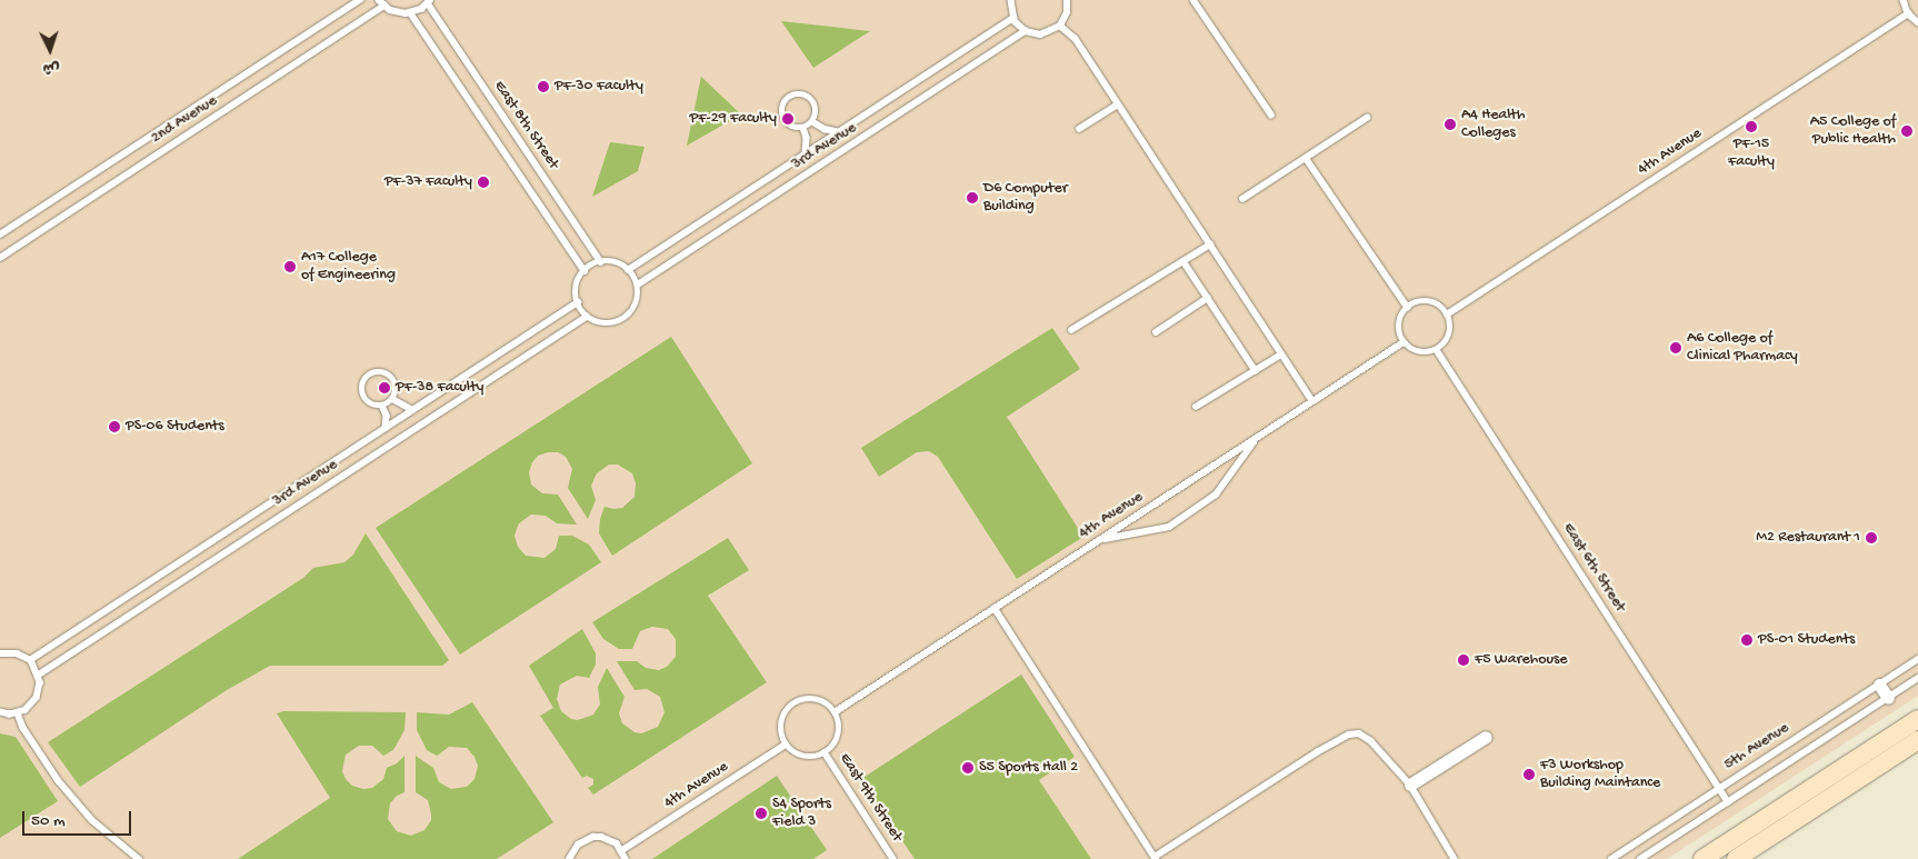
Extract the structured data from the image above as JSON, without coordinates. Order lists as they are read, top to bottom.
{
  "streets": {
    "lane": [
      "2nd Avenue",
      "East 8th Street",
      "3rd Avenue",
      "4th Avenue",
      "East 6th Street",
      "5th Avenue",
      "East 9th Street"
    ]
  },
  "crossings": [
    ["East 8th Street", "3rd Avenue"],
    ["4th Avenue", "East 6th Street"],
    ["4th Avenue", "East 9th Street"],
    ["East 6th Street", "5th Avenue"]
  ],
  "places": [
    "PF-30 Faculty",
    "PF-29 Faculty",
    "A4 Health Colleges",
    "PF-15 Faculty",
    "A5 College of Public Health",
    "PF-37 Faculty",
    "D6 Computer Building",
    "A17 College of Engineering",
    "A6 College of Clinical Pharmacy",
    "PF-38 Faculty",
    "PS-06 Students",
    "M2 Restaurant 1",
    "PS-01 Students",
    "F5 Warehouse",
    "S5 Sports Hall 2",
    "F3 Workshop Building Maintance",
    "S4 Sports Field 3"
  ],
  "scale_bar": "50 m",
  "north": "bottom"
}
